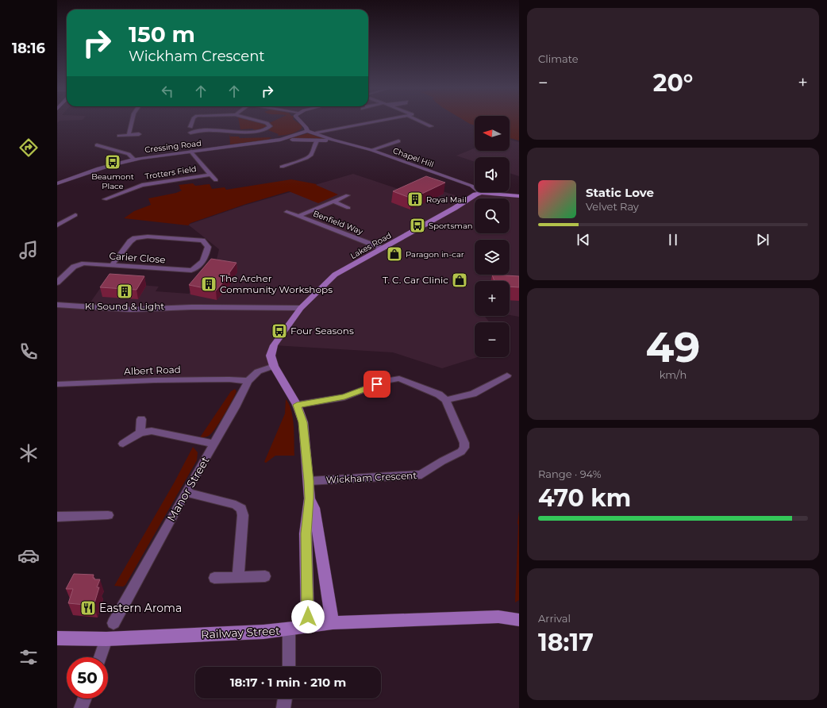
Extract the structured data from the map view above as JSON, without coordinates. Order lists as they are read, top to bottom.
{
  "streets": {
    "main road": ["Lakes Road", "Railway Street"],
    "street": [
      "Cressing Road",
      "Chapel Hill",
      "Trotters Field",
      "Benfield Way",
      "Carier Close",
      "Albert Road",
      "Wickham Crescent",
      "Manor Street"
    ]
  },
  "crossings": [
    ["Cressing Road", "Chapel Hill"],
    ["Cressing Road", "Trotters Field"],
    ["Chapel Hill", "Lakes Road"],
    ["Benfield Way", "Lakes Road"],
    ["Lakes Road", "Manor Street"],
    ["Albert Road", "Manor Street"]
  ],
  "places": {
    "bus stop": ["Beaumont Place", "Sportsman", "Four Seasons"],
    "building": ["Royal Mail", "The Archer Community Workshops", "KI Sound & Light"],
    "shop": ["Paragon in-car", "T. C. Car Clinic"],
    "restaurant": ["Eastern Aroma"]
  },
  "north": "left",
  "page": {
    "tabs": "18:16",
    "tile": [
      "Climate",
      ["49", "km/h"],
      ["Range · 94%", "470 km"],
      ["Arrival", "18:17"]
    ],
    "turn": ["150 m", "Wickham Crescent"],
    "heat": ["−", "20°", "+"],
    "map_buttons": ["+", "−"],
    "song": ["Static Love", "Velvet Ray"],
    "limit": "50",
    "trip": "18:17 · 1 min · 210 m"
  }
}
